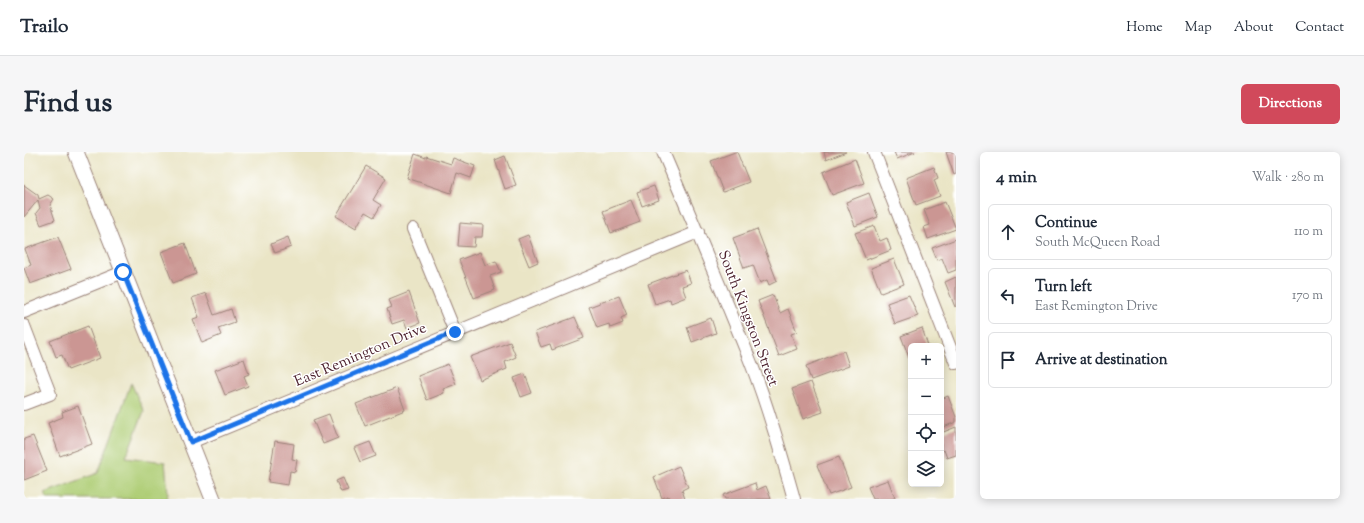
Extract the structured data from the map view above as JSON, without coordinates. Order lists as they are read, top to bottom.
{
  "streets": {
    "street": ["South Kingston Street", "East Remington Drive"]
  },
  "crossings": [
    ["South Kingston Street", "East Remington Drive"]
  ],
  "page": {
    "header": "Trailo",
    "nav": [
      "Home",
      "Map",
      "About",
      "Contact"
    ],
    "title": "Find us",
    "buttons": "Directions",
    "heading": ["4 min", "Walk · 280 m"],
    "list": [
      ["Continue", "South McQueen Road", "110 m"],
      ["Turn left", "East Remington Drive", "170 m"],
      "Arrive at destination"
    ],
    "map_buttons": ["+", "−"]
  }
}
